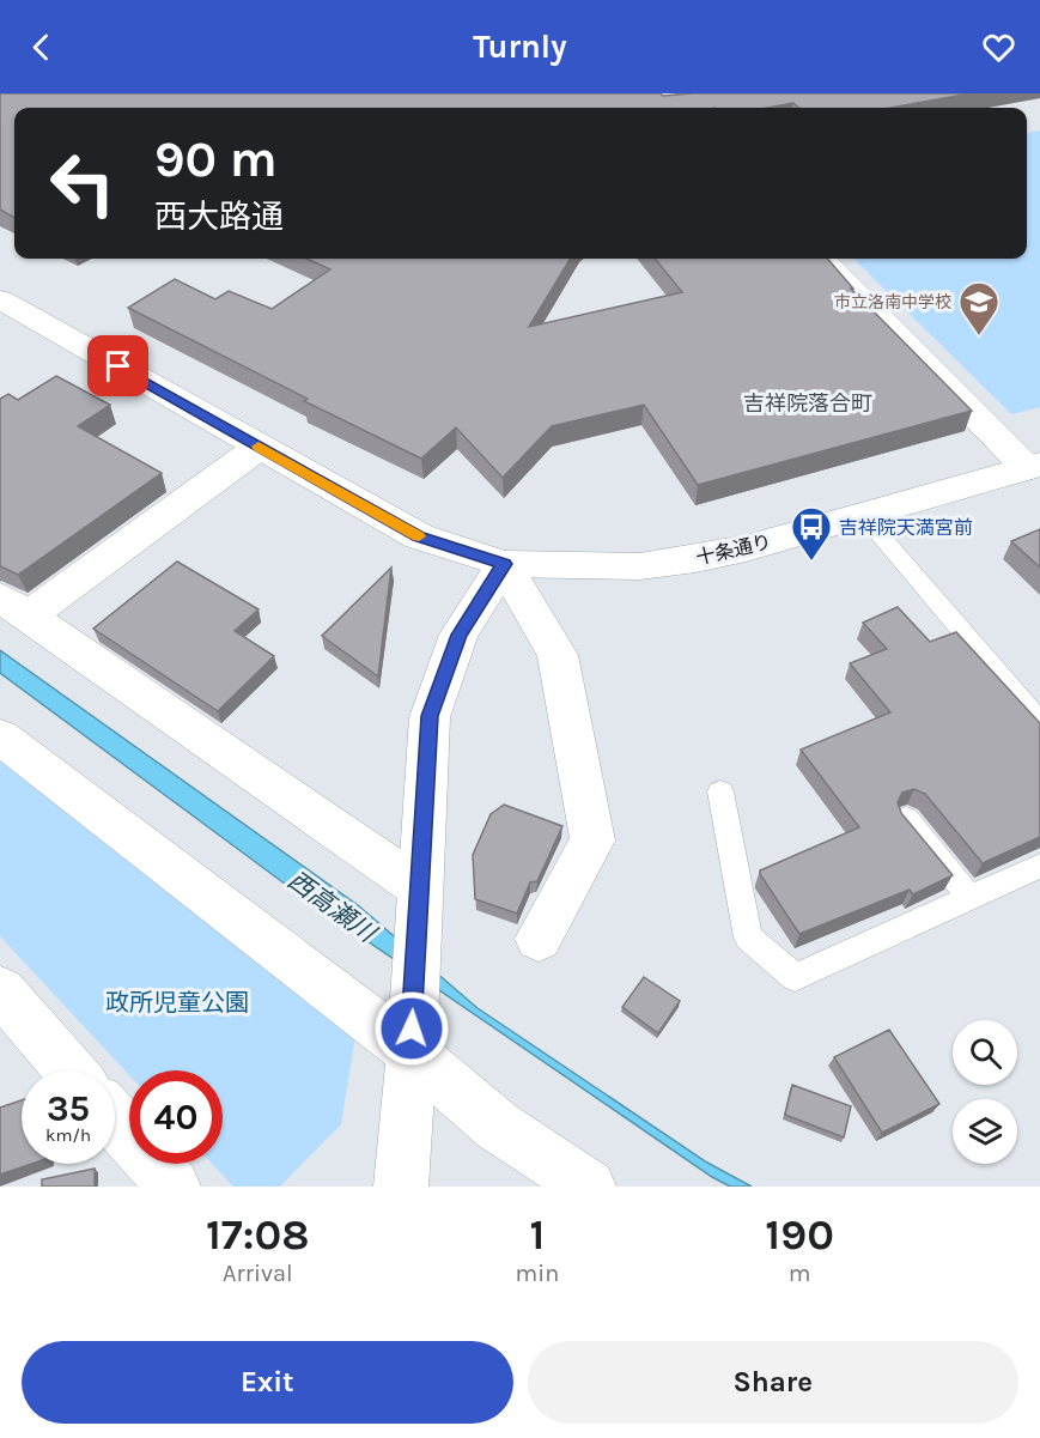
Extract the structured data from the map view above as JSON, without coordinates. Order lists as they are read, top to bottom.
{
  "streets": {
    "street": ["十条通り"]
  },
  "districts": ["吉祥院落合町"],
  "water": ["西高瀬川"],
  "parks": ["政所児童公園"],
  "places": {
    "school or university": ["市立洛南中学校"],
    "bus stop": ["吉祥院天満宮前"]
  },
  "page": {
    "header": "Turnly",
    "turn": ["90 m", "西大路通"],
    "speed": "35 km/h",
    "limit": "40",
    "eta": [
      "17:08",
      "Arrival",
      "1",
      "min",
      "190",
      "m"
    ],
    "buttons": ["Exit", "Share"]
  }
}
